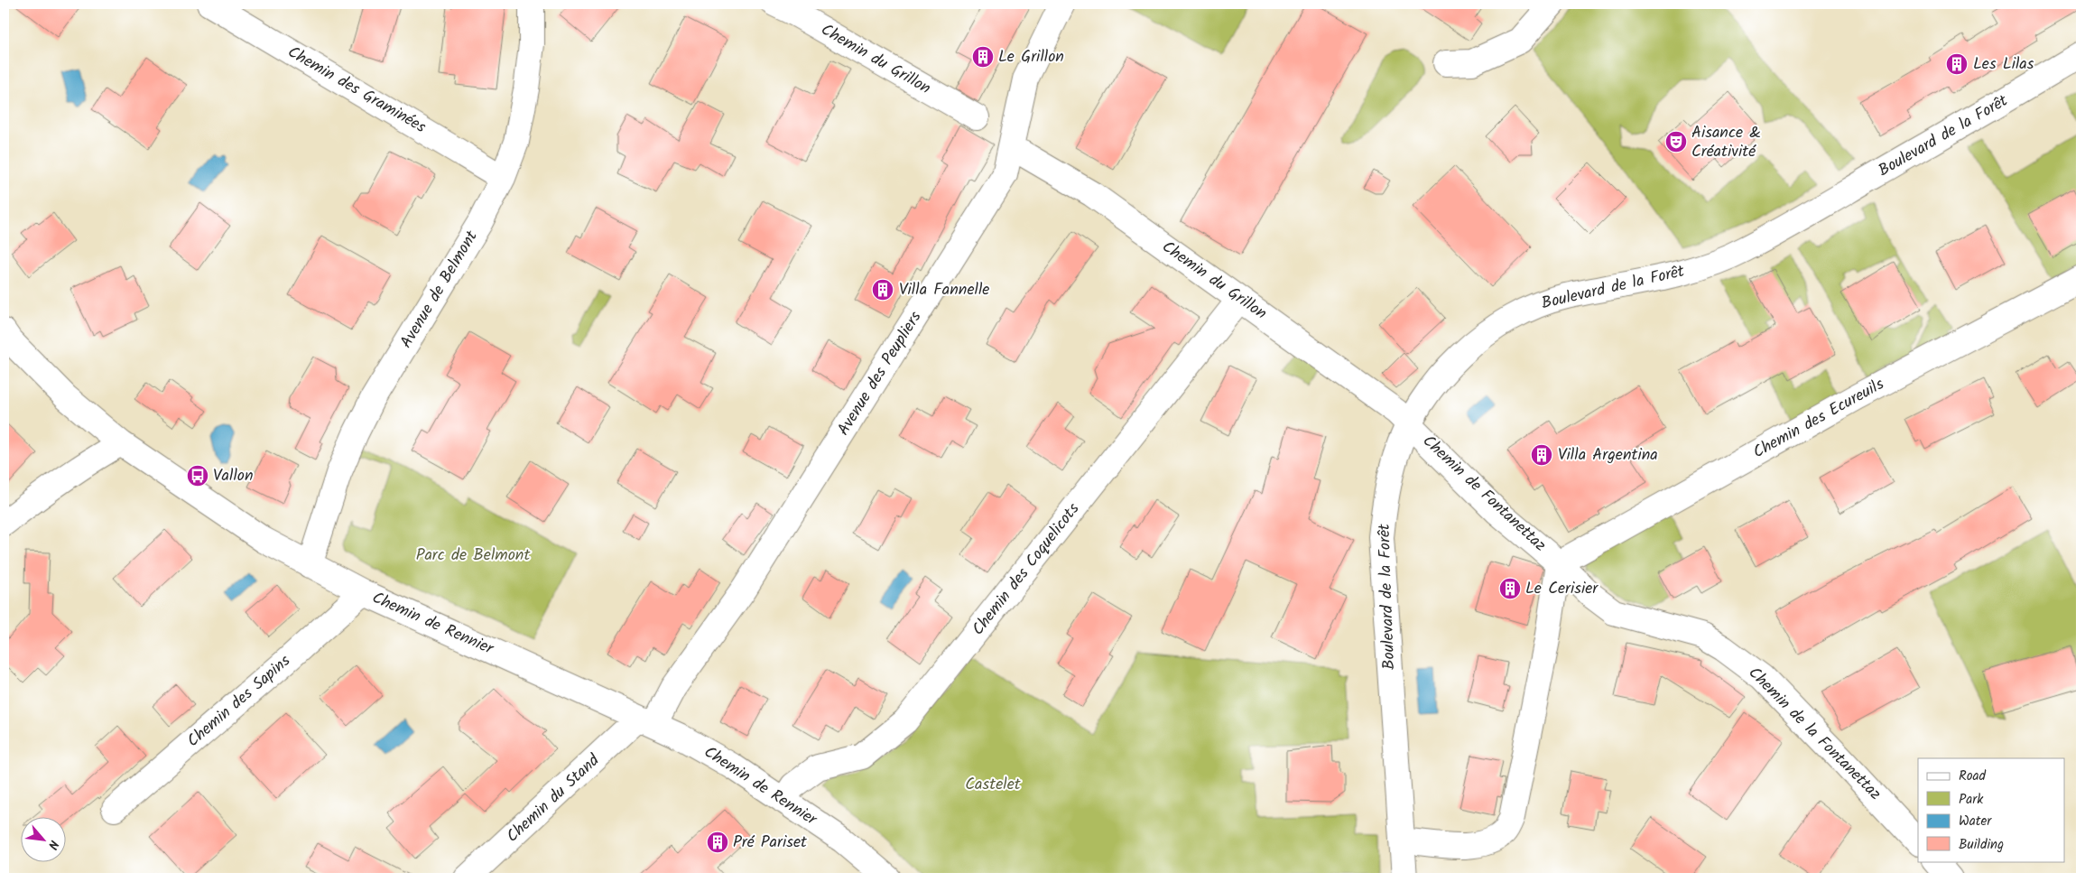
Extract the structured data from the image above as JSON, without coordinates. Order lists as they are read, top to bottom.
{
  "streets": {
    "street": [
      "Chemin du Grillon",
      "Chemin des Graminées",
      "Boulevard de la Forêt",
      "Avenue de Belmont",
      "Avenue des Peupliers",
      "Chemin des Ecureuils",
      "Chemin de Fontanettaz",
      "Chemin des Coquelicots",
      "Chemin de Rennier",
      "Chemin des Sapins",
      "Chemin de la Fontanettaz",
      "Chemin du Stand"
    ]
  },
  "crossings": [
    ["Chemin du Grillon", "Boulevard de la Forêt"],
    ["Chemin du Grillon", "Avenue des Peupliers"],
    ["Chemin du Grillon", "Chemin de Fontanettaz"],
    ["Chemin du Grillon", "Chemin des Coquelicots"],
    ["Chemin des Graminées", "Avenue de Belmont"],
    ["Boulevard de la Forêt", "Chemin de Fontanettaz"],
    ["Avenue de Belmont", "Chemin de Rennier"],
    ["Avenue des Peupliers", "Chemin de Rennier"],
    ["Avenue des Peupliers", "Chemin du Stand"],
    ["Chemin des Ecureuils", "Chemin de Fontanettaz"],
    ["Chemin des Ecureuils", "Chemin de la Fontanettaz"],
    ["Chemin de Fontanettaz", "Chemin de la Fontanettaz"],
    ["Chemin des Coquelicots", "Chemin de Rennier"],
    ["Chemin de Rennier", "Chemin des Sapins"],
    ["Chemin de Rennier", "Chemin du Stand"]
  ],
  "parks": ["Parc de Belmont", "Castelet"],
  "places": {
    "building": [
      "Le Grillon",
      "Les Lilas",
      "Villa Fannelle",
      "Villa Argentina",
      "Le Cerisier",
      "Pré Pariset"
    ],
    "theatre": ["Aisance & Créativité"],
    "bus stop": ["Vallon"]
  },
  "legend": [
    "Road",
    "Park",
    "Water",
    "Building"
  ],
  "north": "bottom right"
}
